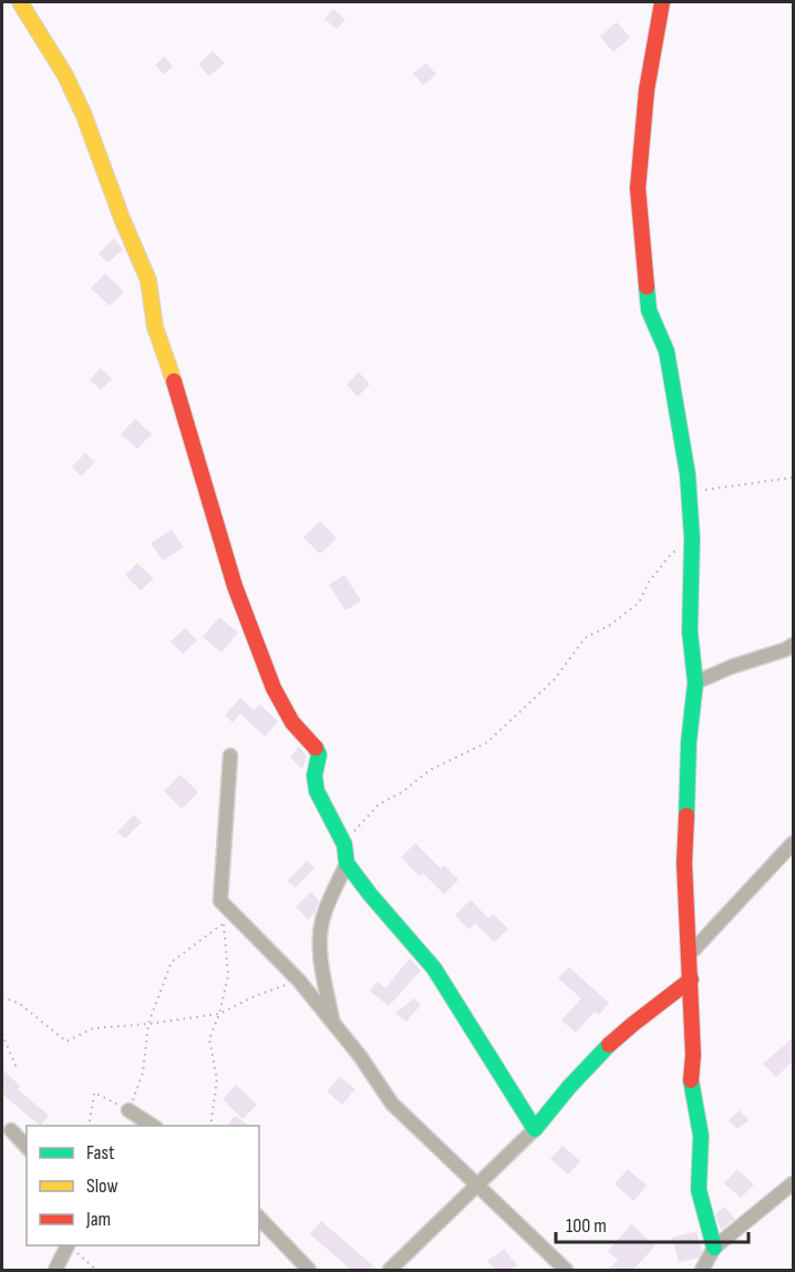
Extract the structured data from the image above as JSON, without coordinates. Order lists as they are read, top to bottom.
{
  "legend": ["Fast", "Slow", "Jam"],
  "scale_bar": "100 m"
}
